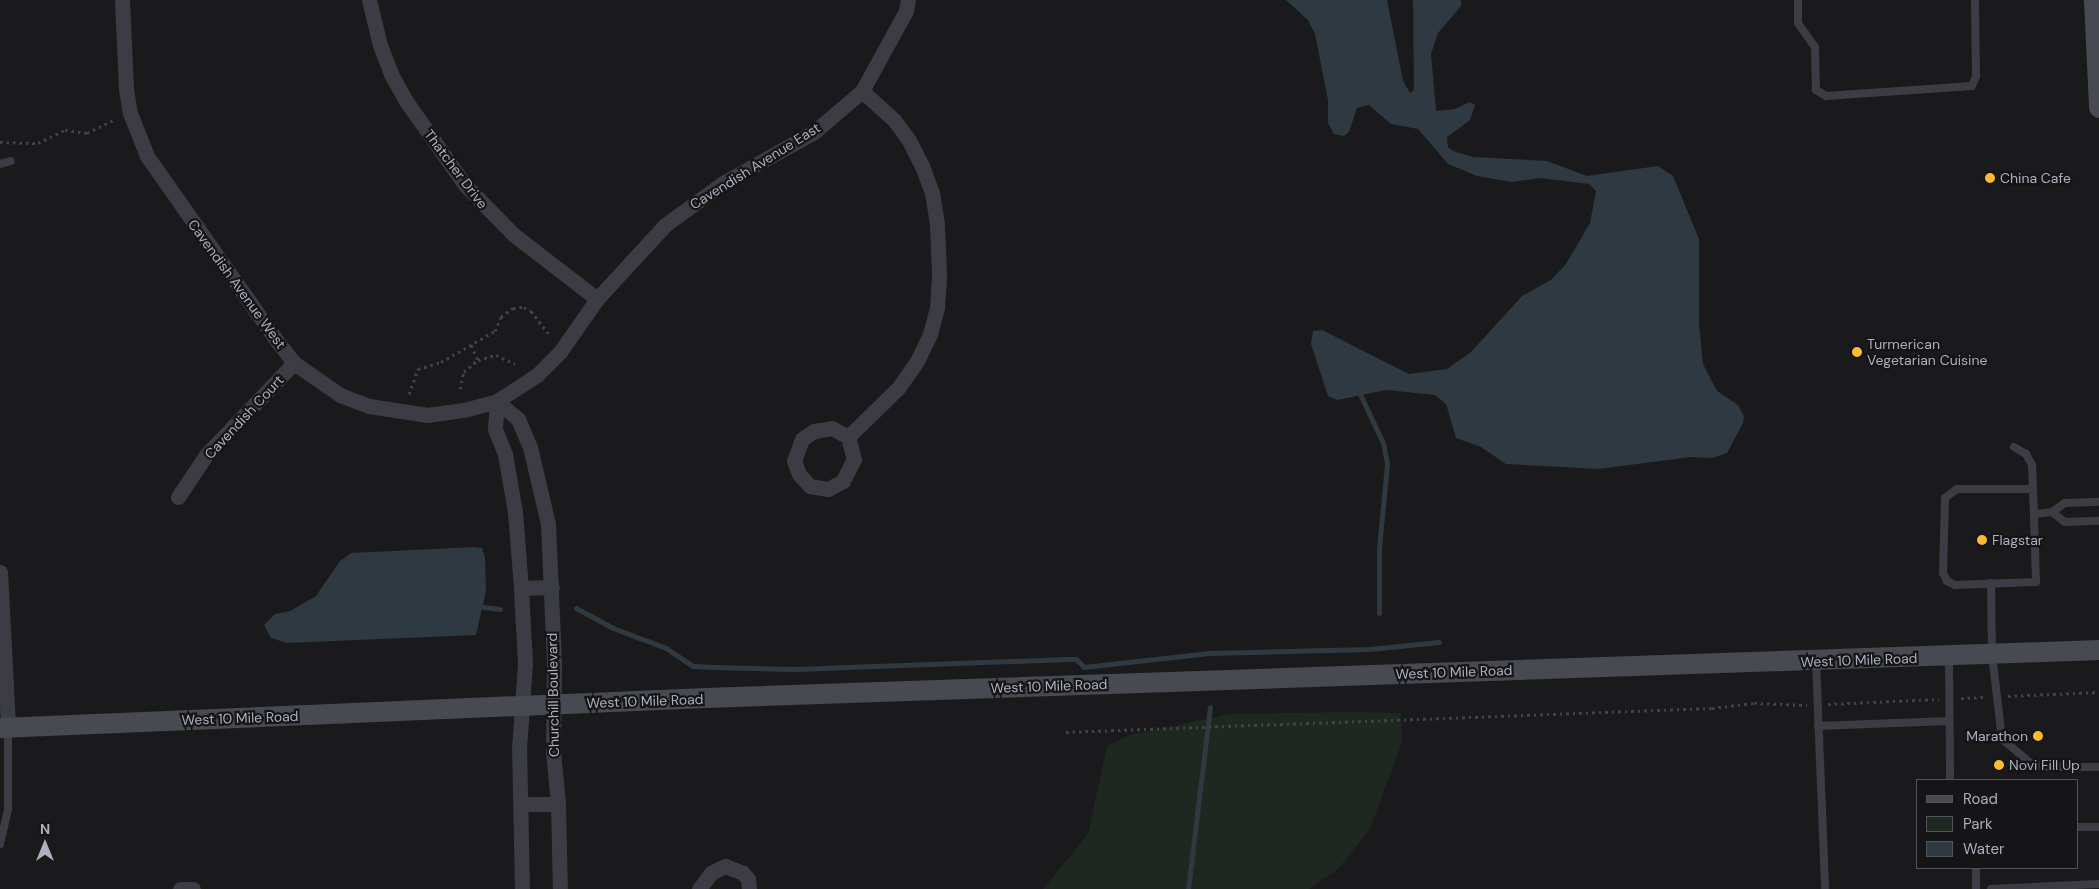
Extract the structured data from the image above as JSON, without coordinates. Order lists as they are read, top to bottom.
{
  "streets": {
    "main road": ["West 10 Mile Road"],
    "street": [
      "Cavendish Avenue East",
      "Thatcher Drive",
      "Cavendish Avenue West",
      "Cavendish Court",
      "Churchill Boulevard"
    ]
  },
  "crossings": [
    ["Cavendish Avenue East", "Thatcher Drive"],
    ["Cavendish Avenue East", "Cavendish Avenue West"],
    ["Cavendish Avenue East", "Churchill Boulevard"],
    ["Cavendish Avenue West", "Cavendish Court"],
    ["Cavendish Avenue West", "Churchill Boulevard"],
    ["West 10 Mile Road", "Churchill Boulevard"]
  ],
  "places": [
    "China Cafe",
    "Turmerican Vegetarian Cuisine",
    "Flagstar",
    "Marathon",
    "Novi Fill Up"
  ],
  "legend": ["Road", "Park", "Water"],
  "north": "top"
}
